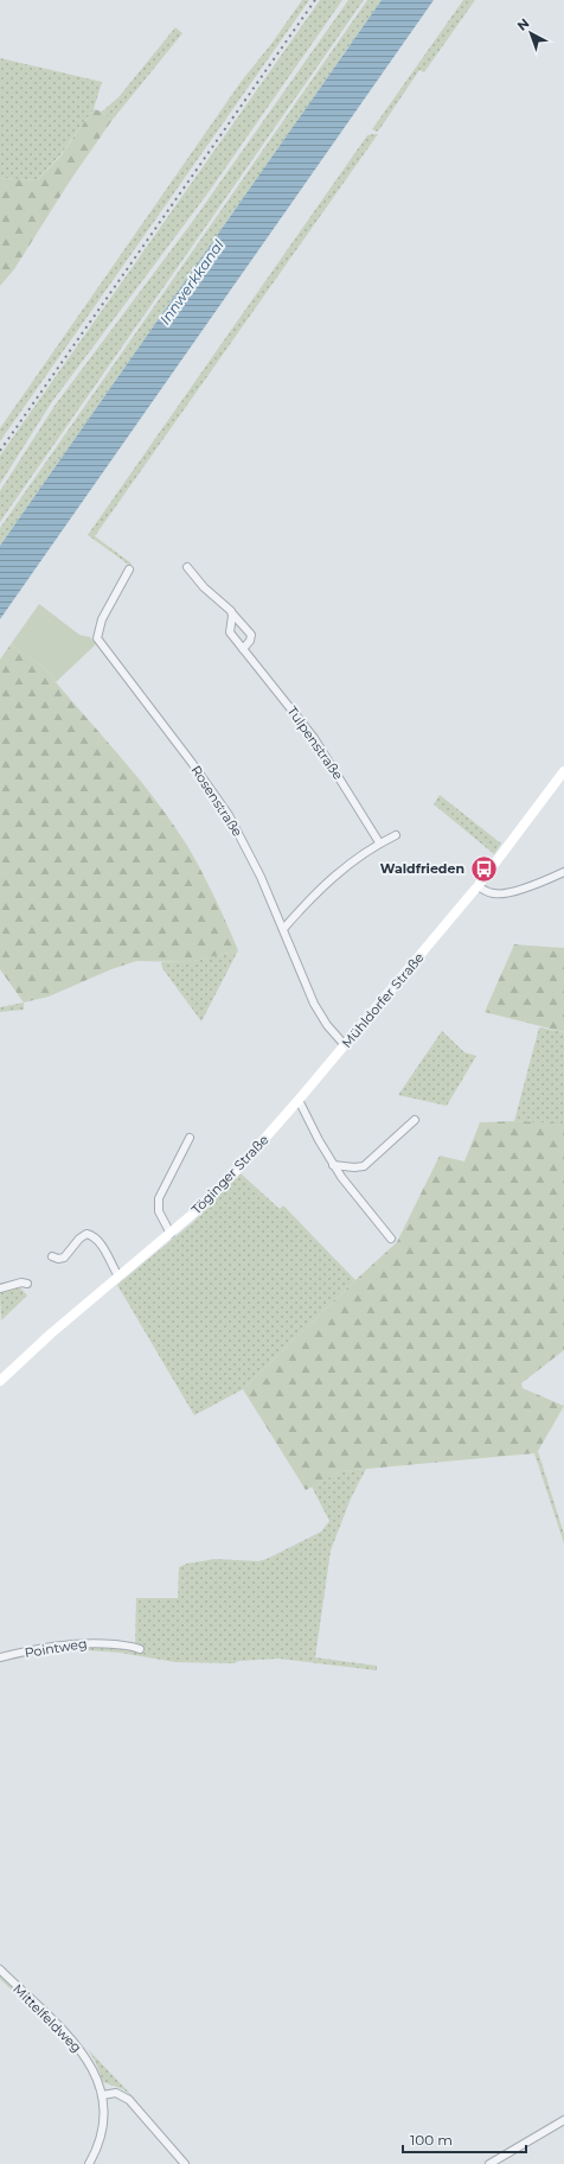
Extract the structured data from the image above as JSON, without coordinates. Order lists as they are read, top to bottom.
{
  "streets": {
    "street": [
      "Tulpenstraße",
      "Rosenstraße",
      "Mühldorfer Straße",
      "Töginger Straße",
      "Pointweg",
      "Mittelfeldweg"
    ]
  },
  "crossings": [
    ["Rosenstraße", "Mühldorfer Straße"],
    ["Mühldorfer Straße", "Töginger Straße"]
  ],
  "water": ["Innwerkkanal"],
  "places": {
    "bus stop": ["Waldfrieden"]
  },
  "scale_bar": "100 m",
  "north": "top left"
}
